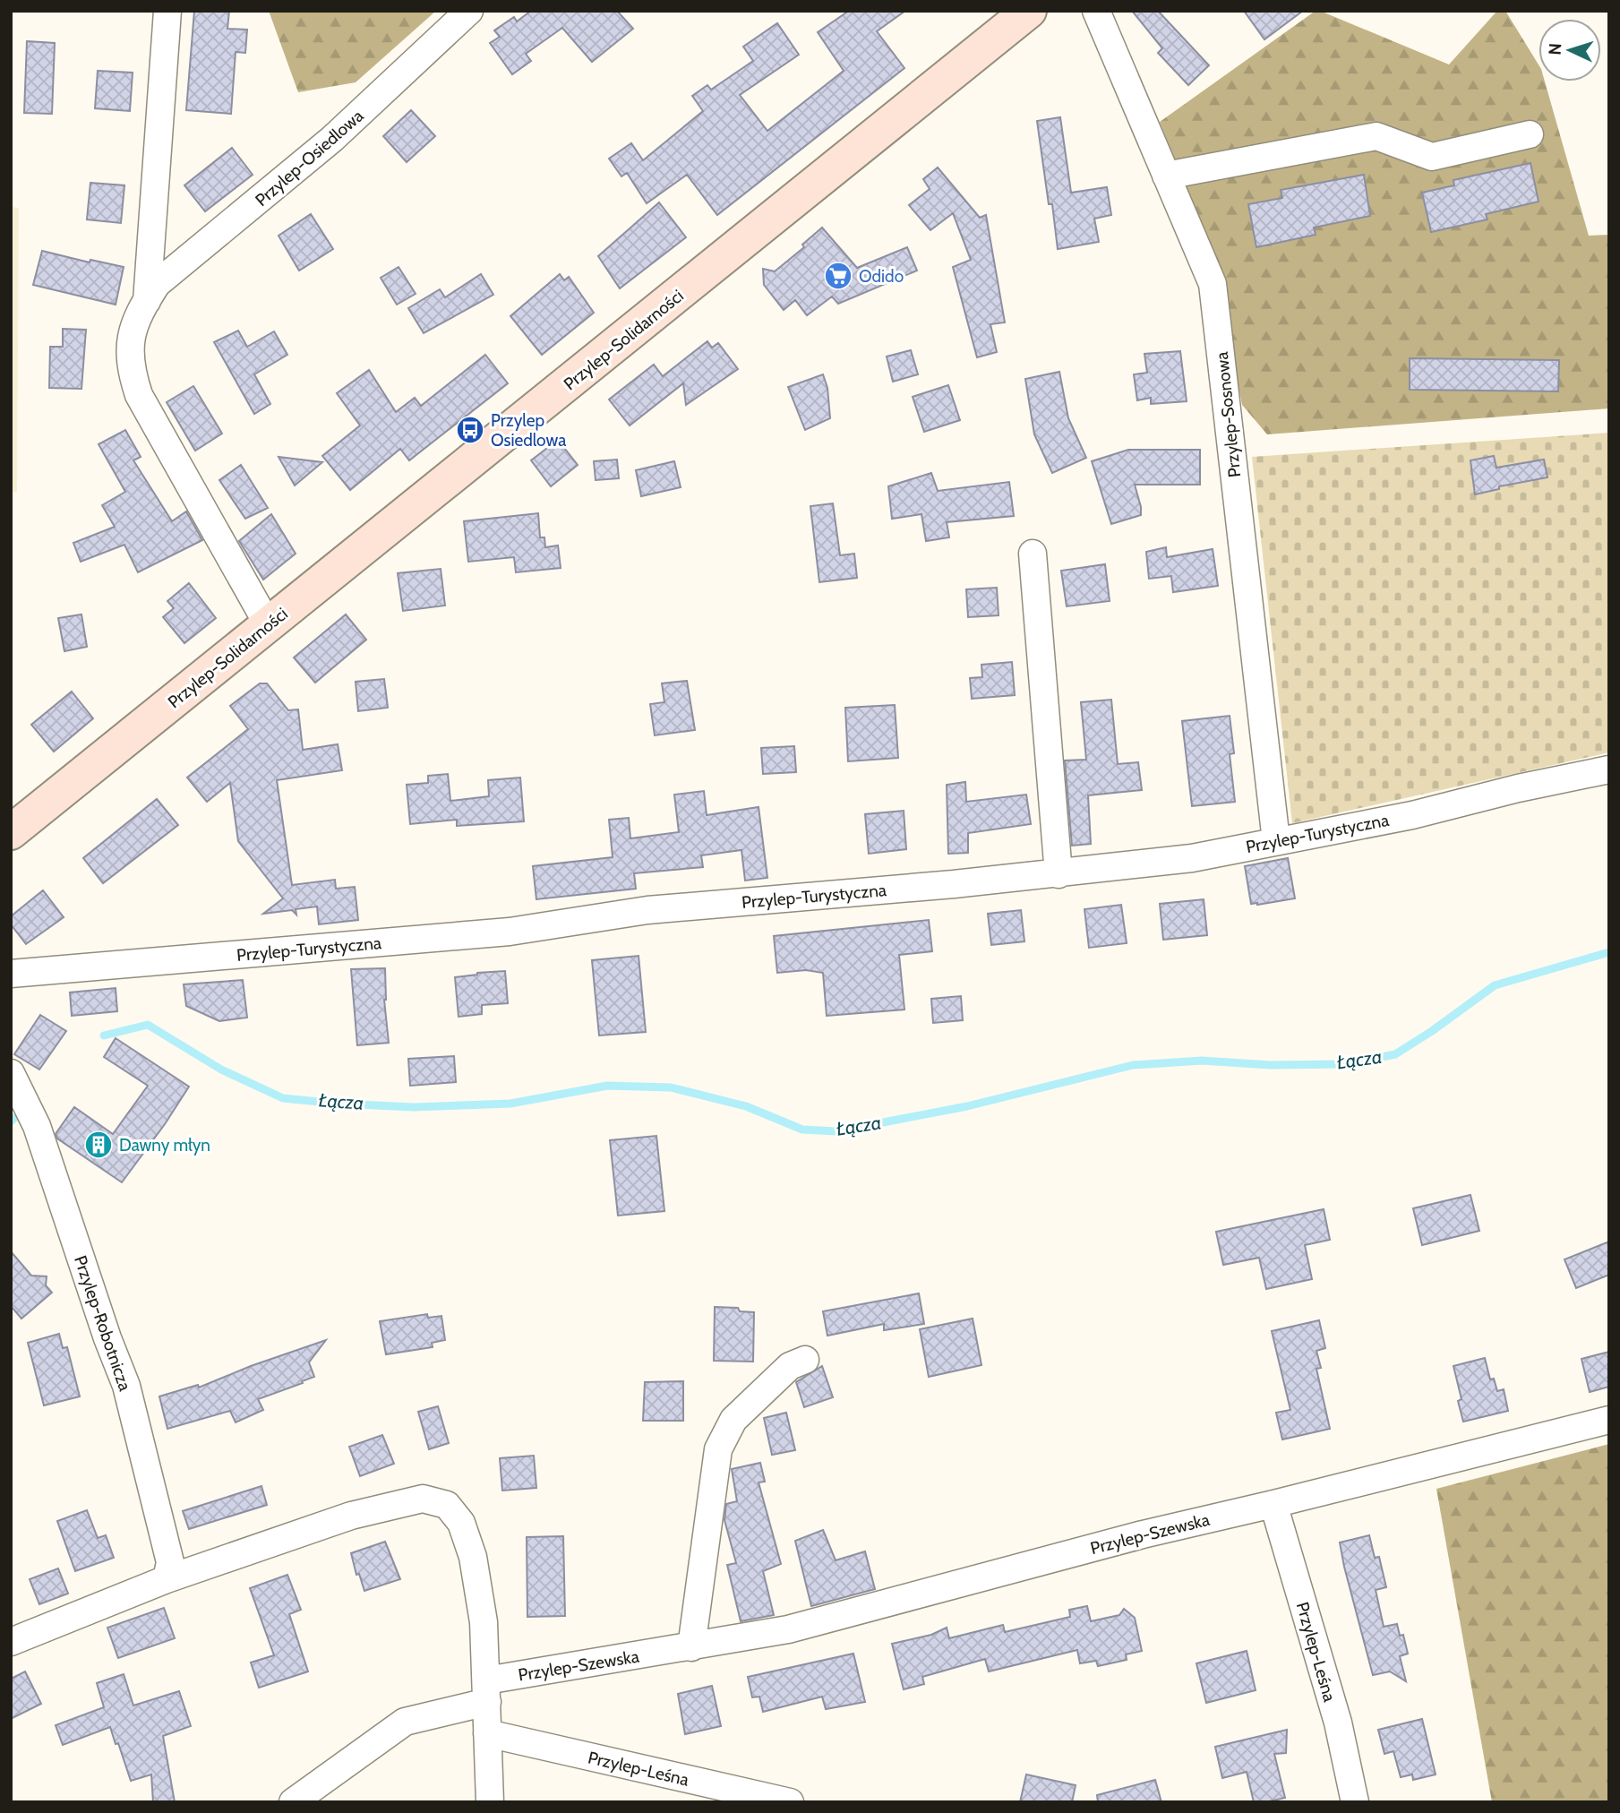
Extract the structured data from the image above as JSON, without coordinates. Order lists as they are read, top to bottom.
{
  "streets": {
    "main road": ["Przylep-Solidarności"],
    "street": [
      "Przylep-Osiedlowa",
      "Przylep-Sosnowa",
      "Przylep-Turystyczna",
      "Przylep-Robotnicza",
      "Przylep-Szewska",
      "Przylep-Leśna"
    ]
  },
  "crossings": [
    ["Przylep-Osiedlowa", "Przylep-Solidarności"],
    ["Przylep-Sosnowa", "Przylep-Turystyczna"],
    ["Przylep-Szewska", "Przylep-Leśna"]
  ],
  "water": ["Łącza"],
  "places": {
    "supermarket": ["Odido"],
    "bus stop": ["Przylep Osiedlowa"],
    "building": ["Dawny młyn"]
  },
  "north": "left"
}
